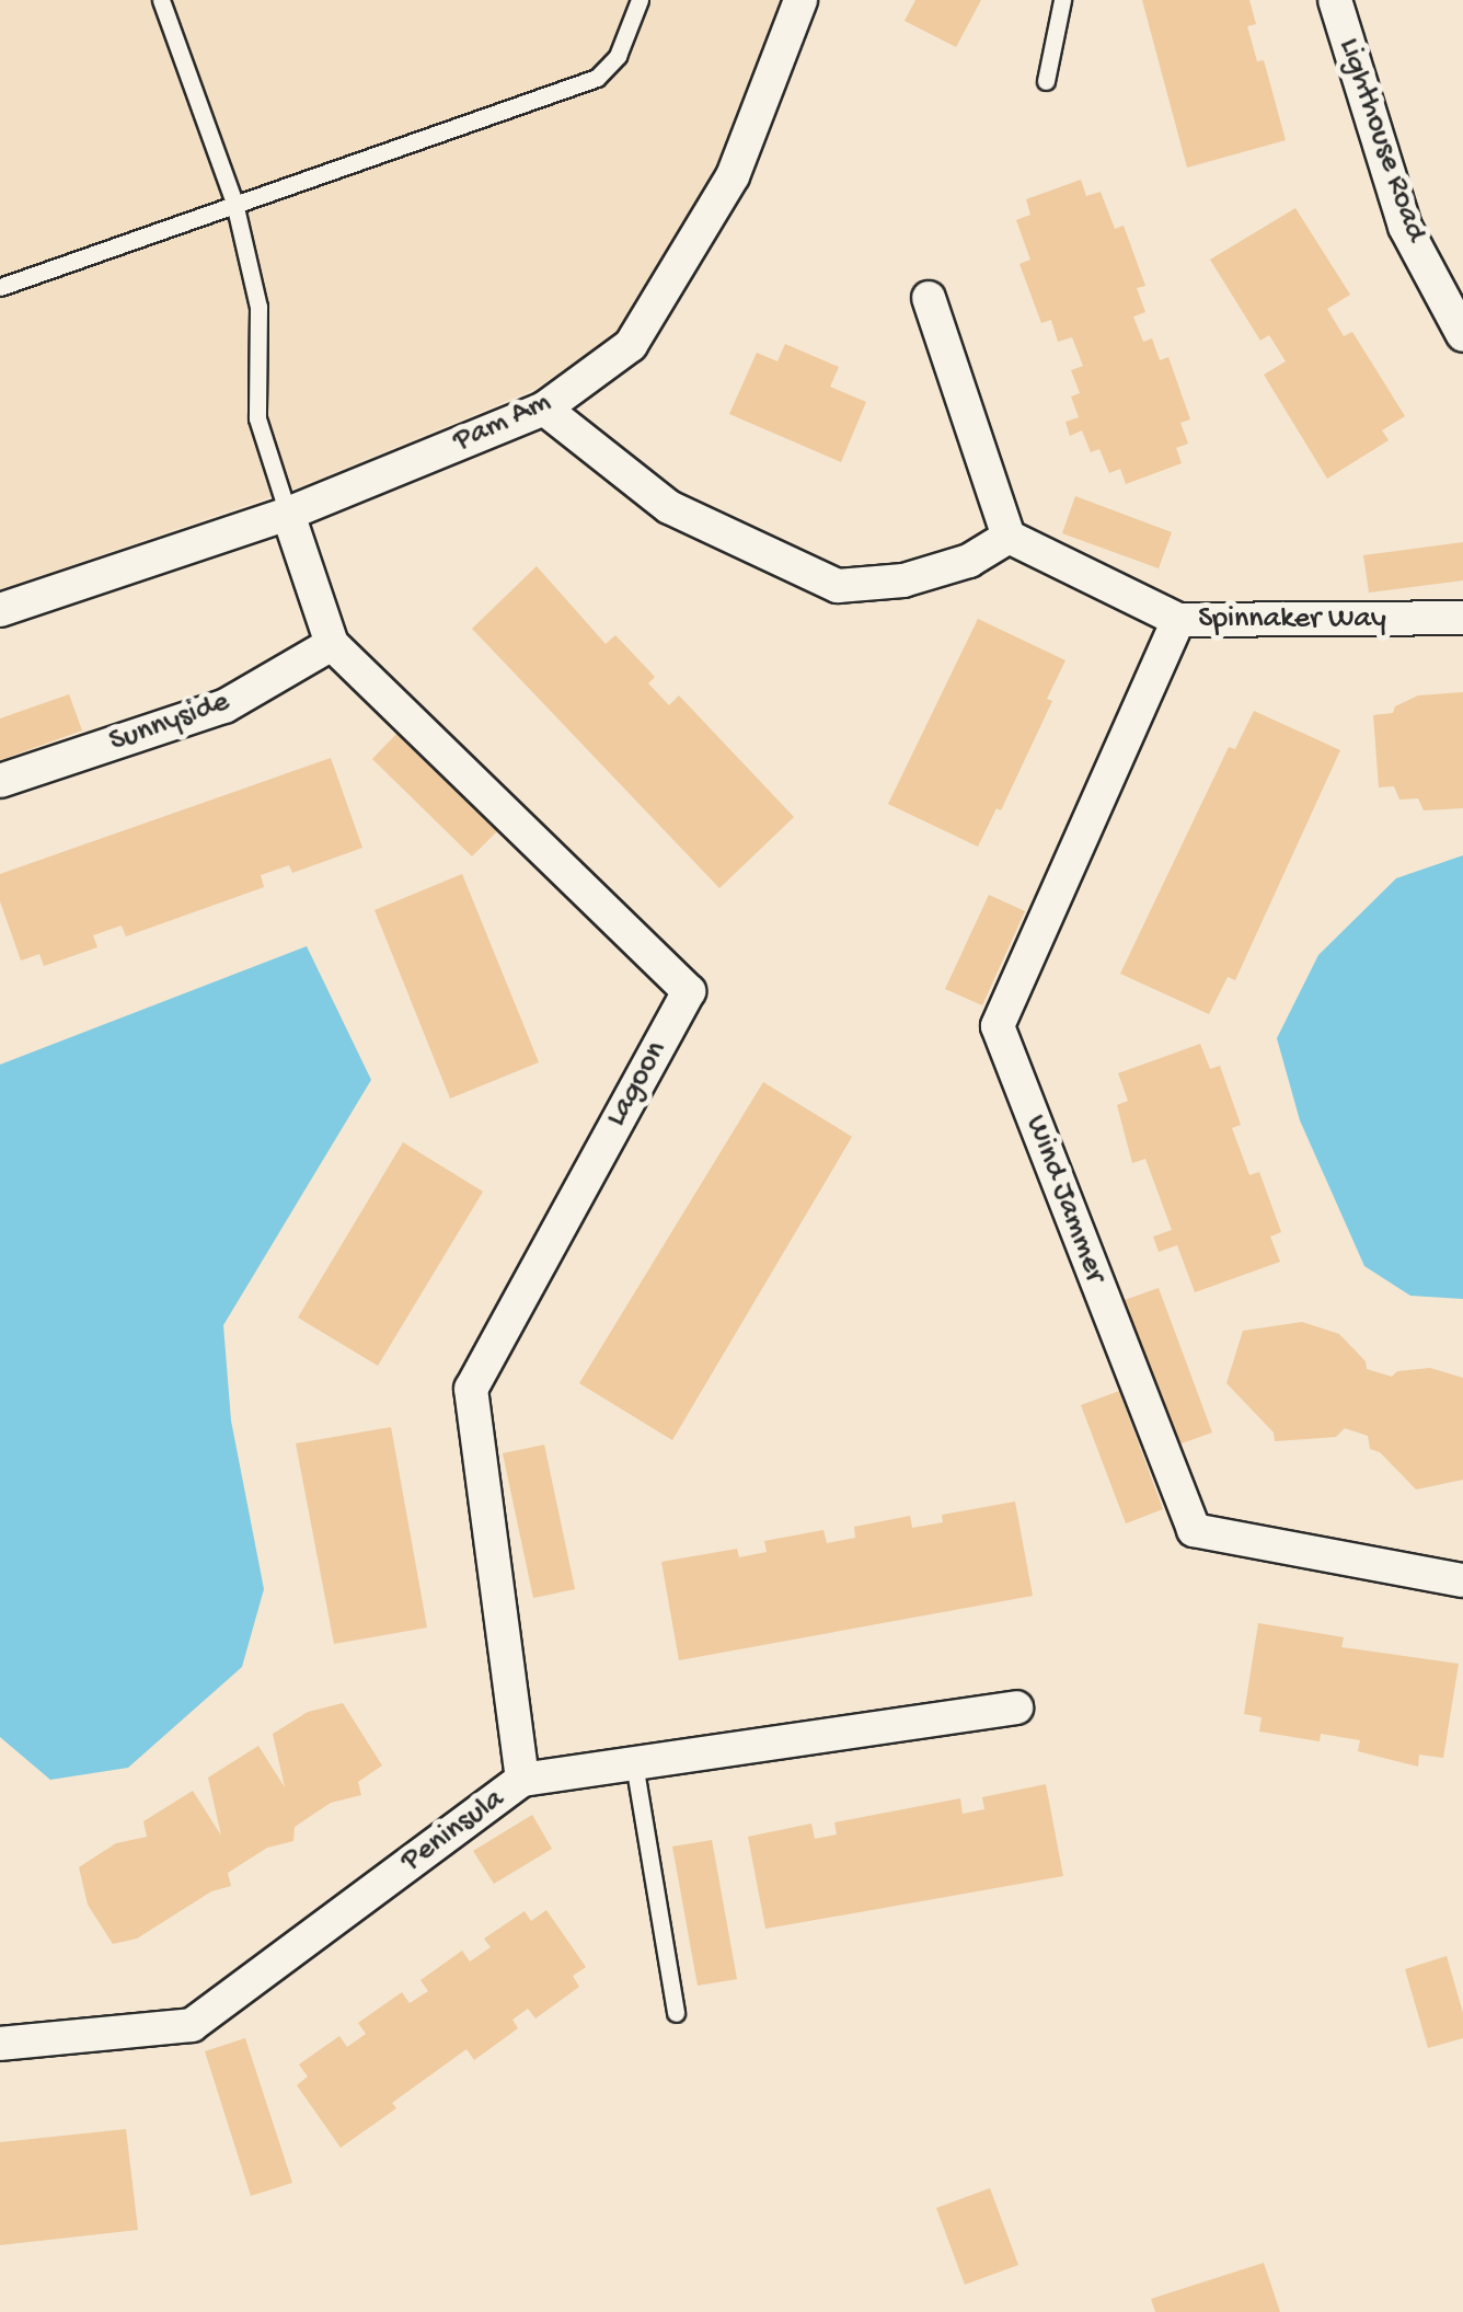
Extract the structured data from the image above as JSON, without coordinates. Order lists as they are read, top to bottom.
{
  "streets": {
    "street": [
      "Lighthouse Road",
      "Pam Am",
      "Spinnaker Way",
      "Sunnyside",
      "Lagoon",
      "Wind Jammer",
      "Peninsula"
    ]
  },
  "crossings": [
    ["Pam Am", "Lagoon"],
    ["Spinnaker Way", "Wind Jammer"],
    ["Sunnyside", "Lagoon"],
    ["Lagoon", "Peninsula"]
  ]
}
